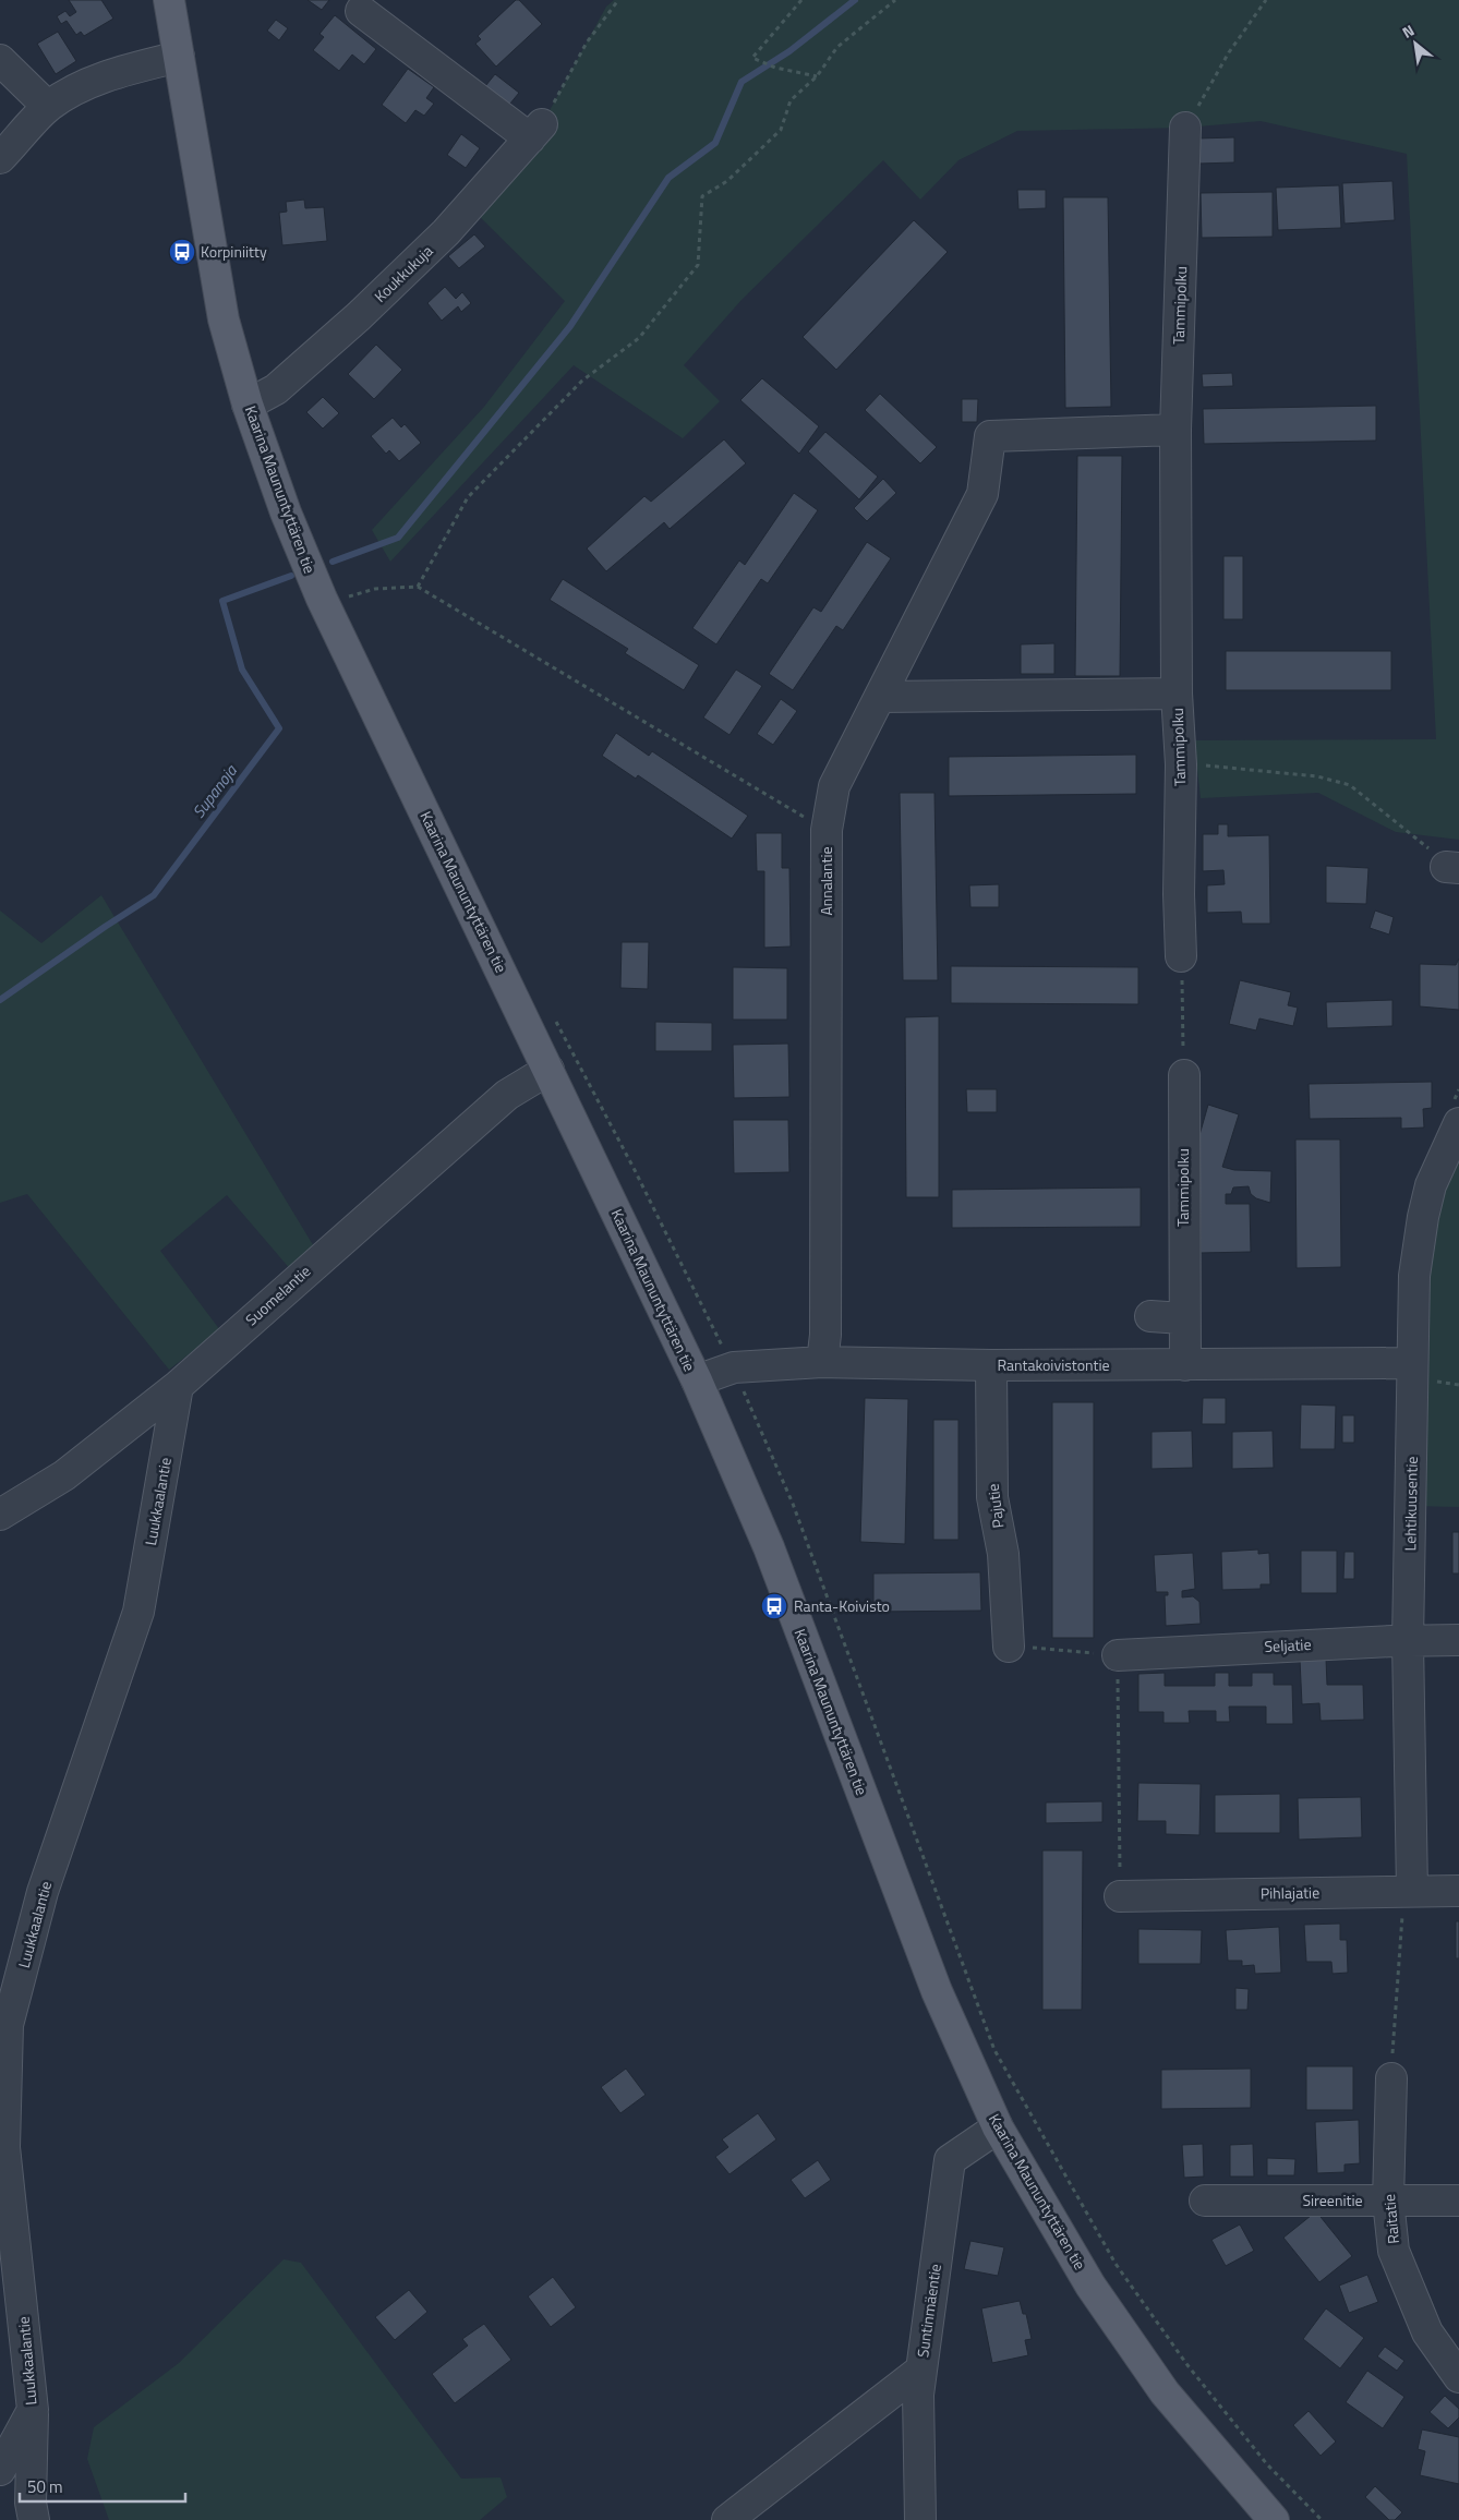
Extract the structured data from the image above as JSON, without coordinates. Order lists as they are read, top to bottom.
{
  "streets": {
    "main road": ["Kaarina Maununtyttären tie"],
    "street": [
      "Koukkukuja",
      "Tammipolku",
      "Annalantie",
      "Suomelantie",
      "Rantakoivistontie",
      "Luukkaalantie",
      "Lehtikuusentie",
      "Pajutie",
      "Seljatie",
      "Pihlajatie",
      "Sireenitie",
      "Raitatie",
      "Suntinmäentie"
    ]
  },
  "crossings": [
    ["Koukkukuja", "Kaarina Maununtyttären tie"],
    ["Tammipolku", "Annalantie"],
    ["Tammipolku", "Rantakoivistontie"],
    ["Kaarina Maununtyttären tie", "Suomelantie"],
    ["Kaarina Maununtyttären tie", "Rantakoivistontie"],
    ["Kaarina Maununtyttären tie", "Suntinmäentie"],
    ["Annalantie", "Rantakoivistontie"],
    ["Suomelantie", "Luukkaalantie"],
    ["Rantakoivistontie", "Lehtikuusentie"],
    ["Rantakoivistontie", "Pajutie"],
    ["Lehtikuusentie", "Seljatie"],
    ["Lehtikuusentie", "Pihlajatie"],
    ["Sireenitie", "Raitatie"]
  ],
  "water": ["Supanoja"],
  "places": {
    "bus stop": ["Korpiniitty", "Ranta-Koivisto"]
  },
  "scale_bar": "50 m",
  "north": "top left"
}
